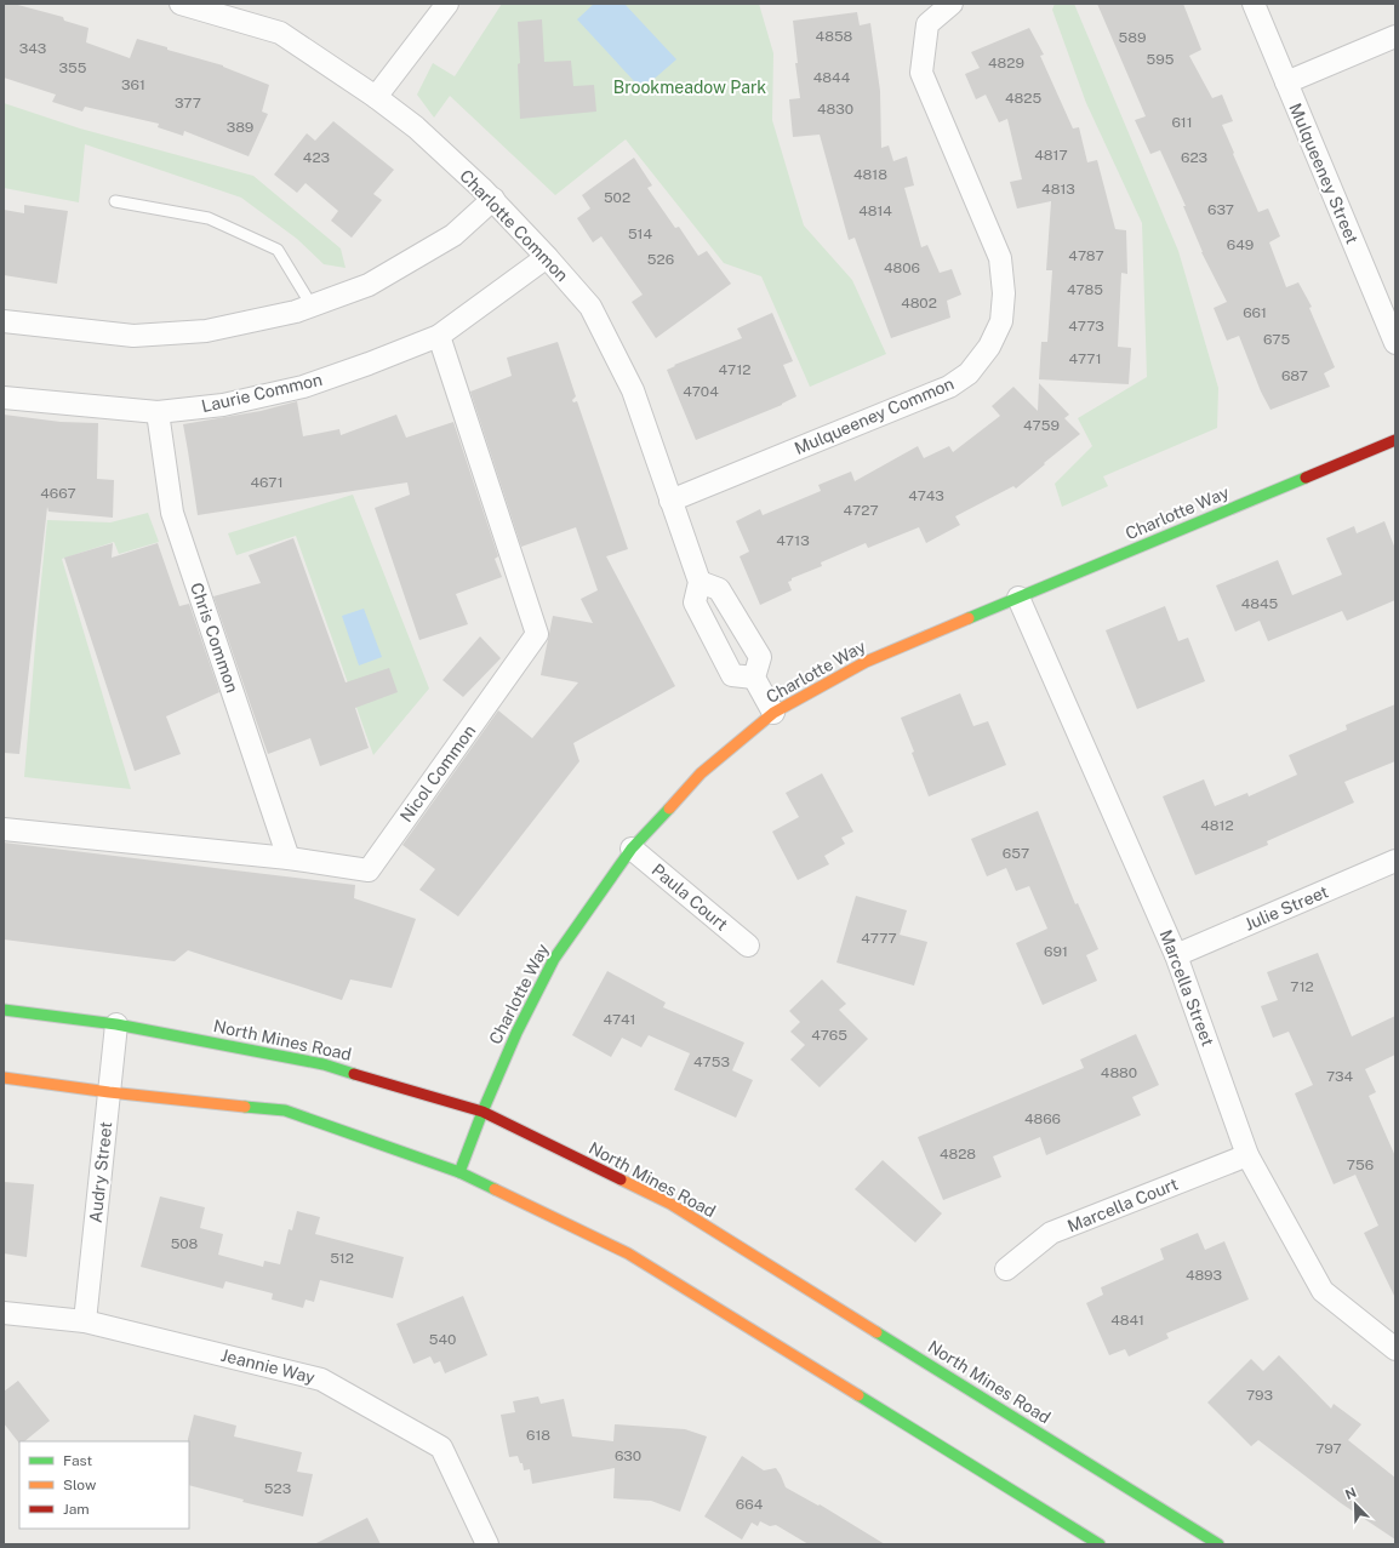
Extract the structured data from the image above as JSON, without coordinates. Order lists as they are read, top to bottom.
{
  "streets": {
    "main road": ["Charlotte Way", "North Mines Road"],
    "street": [
      "Mulqueeney Street",
      "Charlotte Common",
      "Laurie Common",
      "Mulqueeney Common",
      "Chris Common",
      "Nicol Common",
      "Paula Court",
      "Julie Street",
      "Marcella Street",
      "Audry Street",
      "Marcella Court",
      "Jeannie Way"
    ]
  },
  "crossings": [
    ["Charlotte Common", "Laurie Common"],
    ["Charlotte Common", "Mulqueeney Common"],
    ["Laurie Common", "Chris Common"],
    ["Laurie Common", "Nicol Common"],
    ["Charlotte Way", "Paula Court"],
    ["Charlotte Way", "Marcella Street"],
    ["Charlotte Way", "North Mines Road"],
    ["Chris Common", "Nicol Common"],
    ["Julie Street", "Marcella Street"],
    ["Marcella Street", "Marcella Court"],
    ["North Mines Road", "Audry Street"],
    ["Audry Street", "Jeannie Way"]
  ],
  "parks": ["Brookmeadow Park"],
  "house_numbers": [
    "4858",
    "589",
    "343",
    "595",
    "4829",
    "355",
    "4844",
    "361",
    "4825",
    "377",
    "4830",
    "611",
    "389",
    "4817",
    "423",
    "623",
    "4818",
    "4813",
    "502",
    "637",
    "4814",
    "514",
    "649",
    "4787",
    "526",
    "4806",
    "4785",
    "4802",
    "661",
    "4773",
    "675",
    "4771",
    "4712",
    "687",
    "4704",
    "4759",
    "4671",
    "4667",
    "4743",
    "4727",
    "4713",
    "4845",
    "4812",
    "657",
    "4777",
    "691",
    "712",
    "4741",
    "4765",
    "4753",
    "4880",
    "734",
    "4866",
    "4828",
    "756",
    "508",
    "512",
    "4893",
    "4841",
    "540",
    "793",
    "618",
    "797",
    "630",
    "523",
    "664"
  ],
  "legend": ["Fast", "Slow", "Jam"],
  "north": "top left"
}
